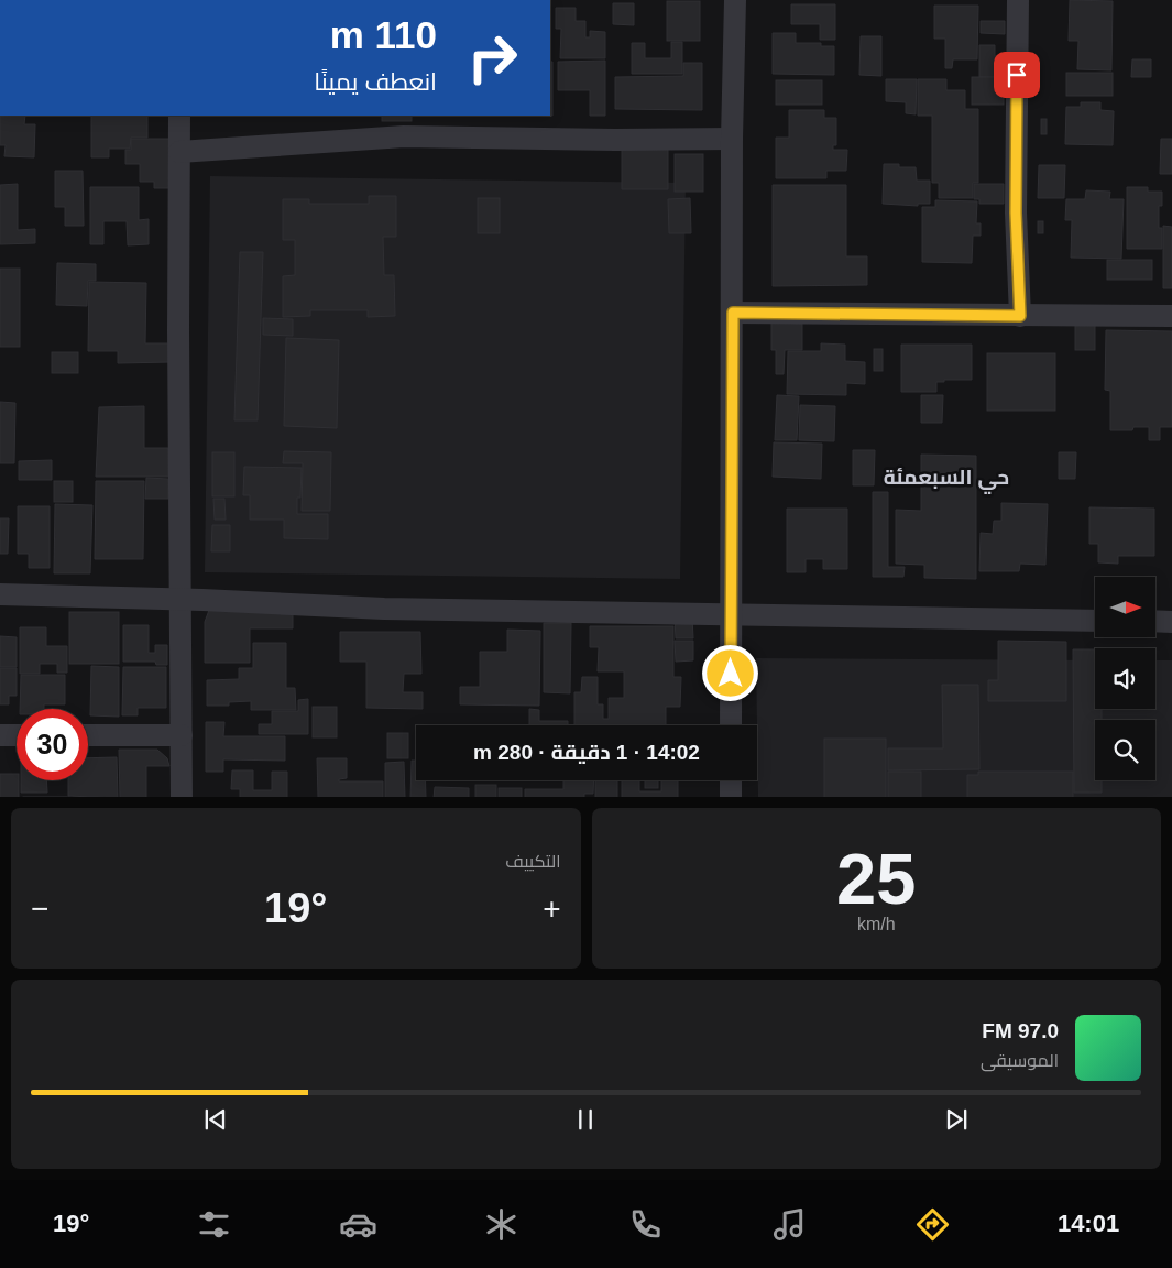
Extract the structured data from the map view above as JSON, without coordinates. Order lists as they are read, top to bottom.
{
  "districts": ["حي السبعمئة"],
  "north": "right",
  "page": {
    "turn": ["110 m", "انعطف يمينًا"],
    "limit": "30",
    "trip": "14:02 · 1 دقيقة · 280 m",
    "tile": [
      ["25", "km/h"],
      "التكييف"
    ],
    "heat": ["−", "19°", "+"],
    "song": ["97.0 FM", "الموسيقى"],
    "tabs": ["14:01", "19°"]
  }
}
